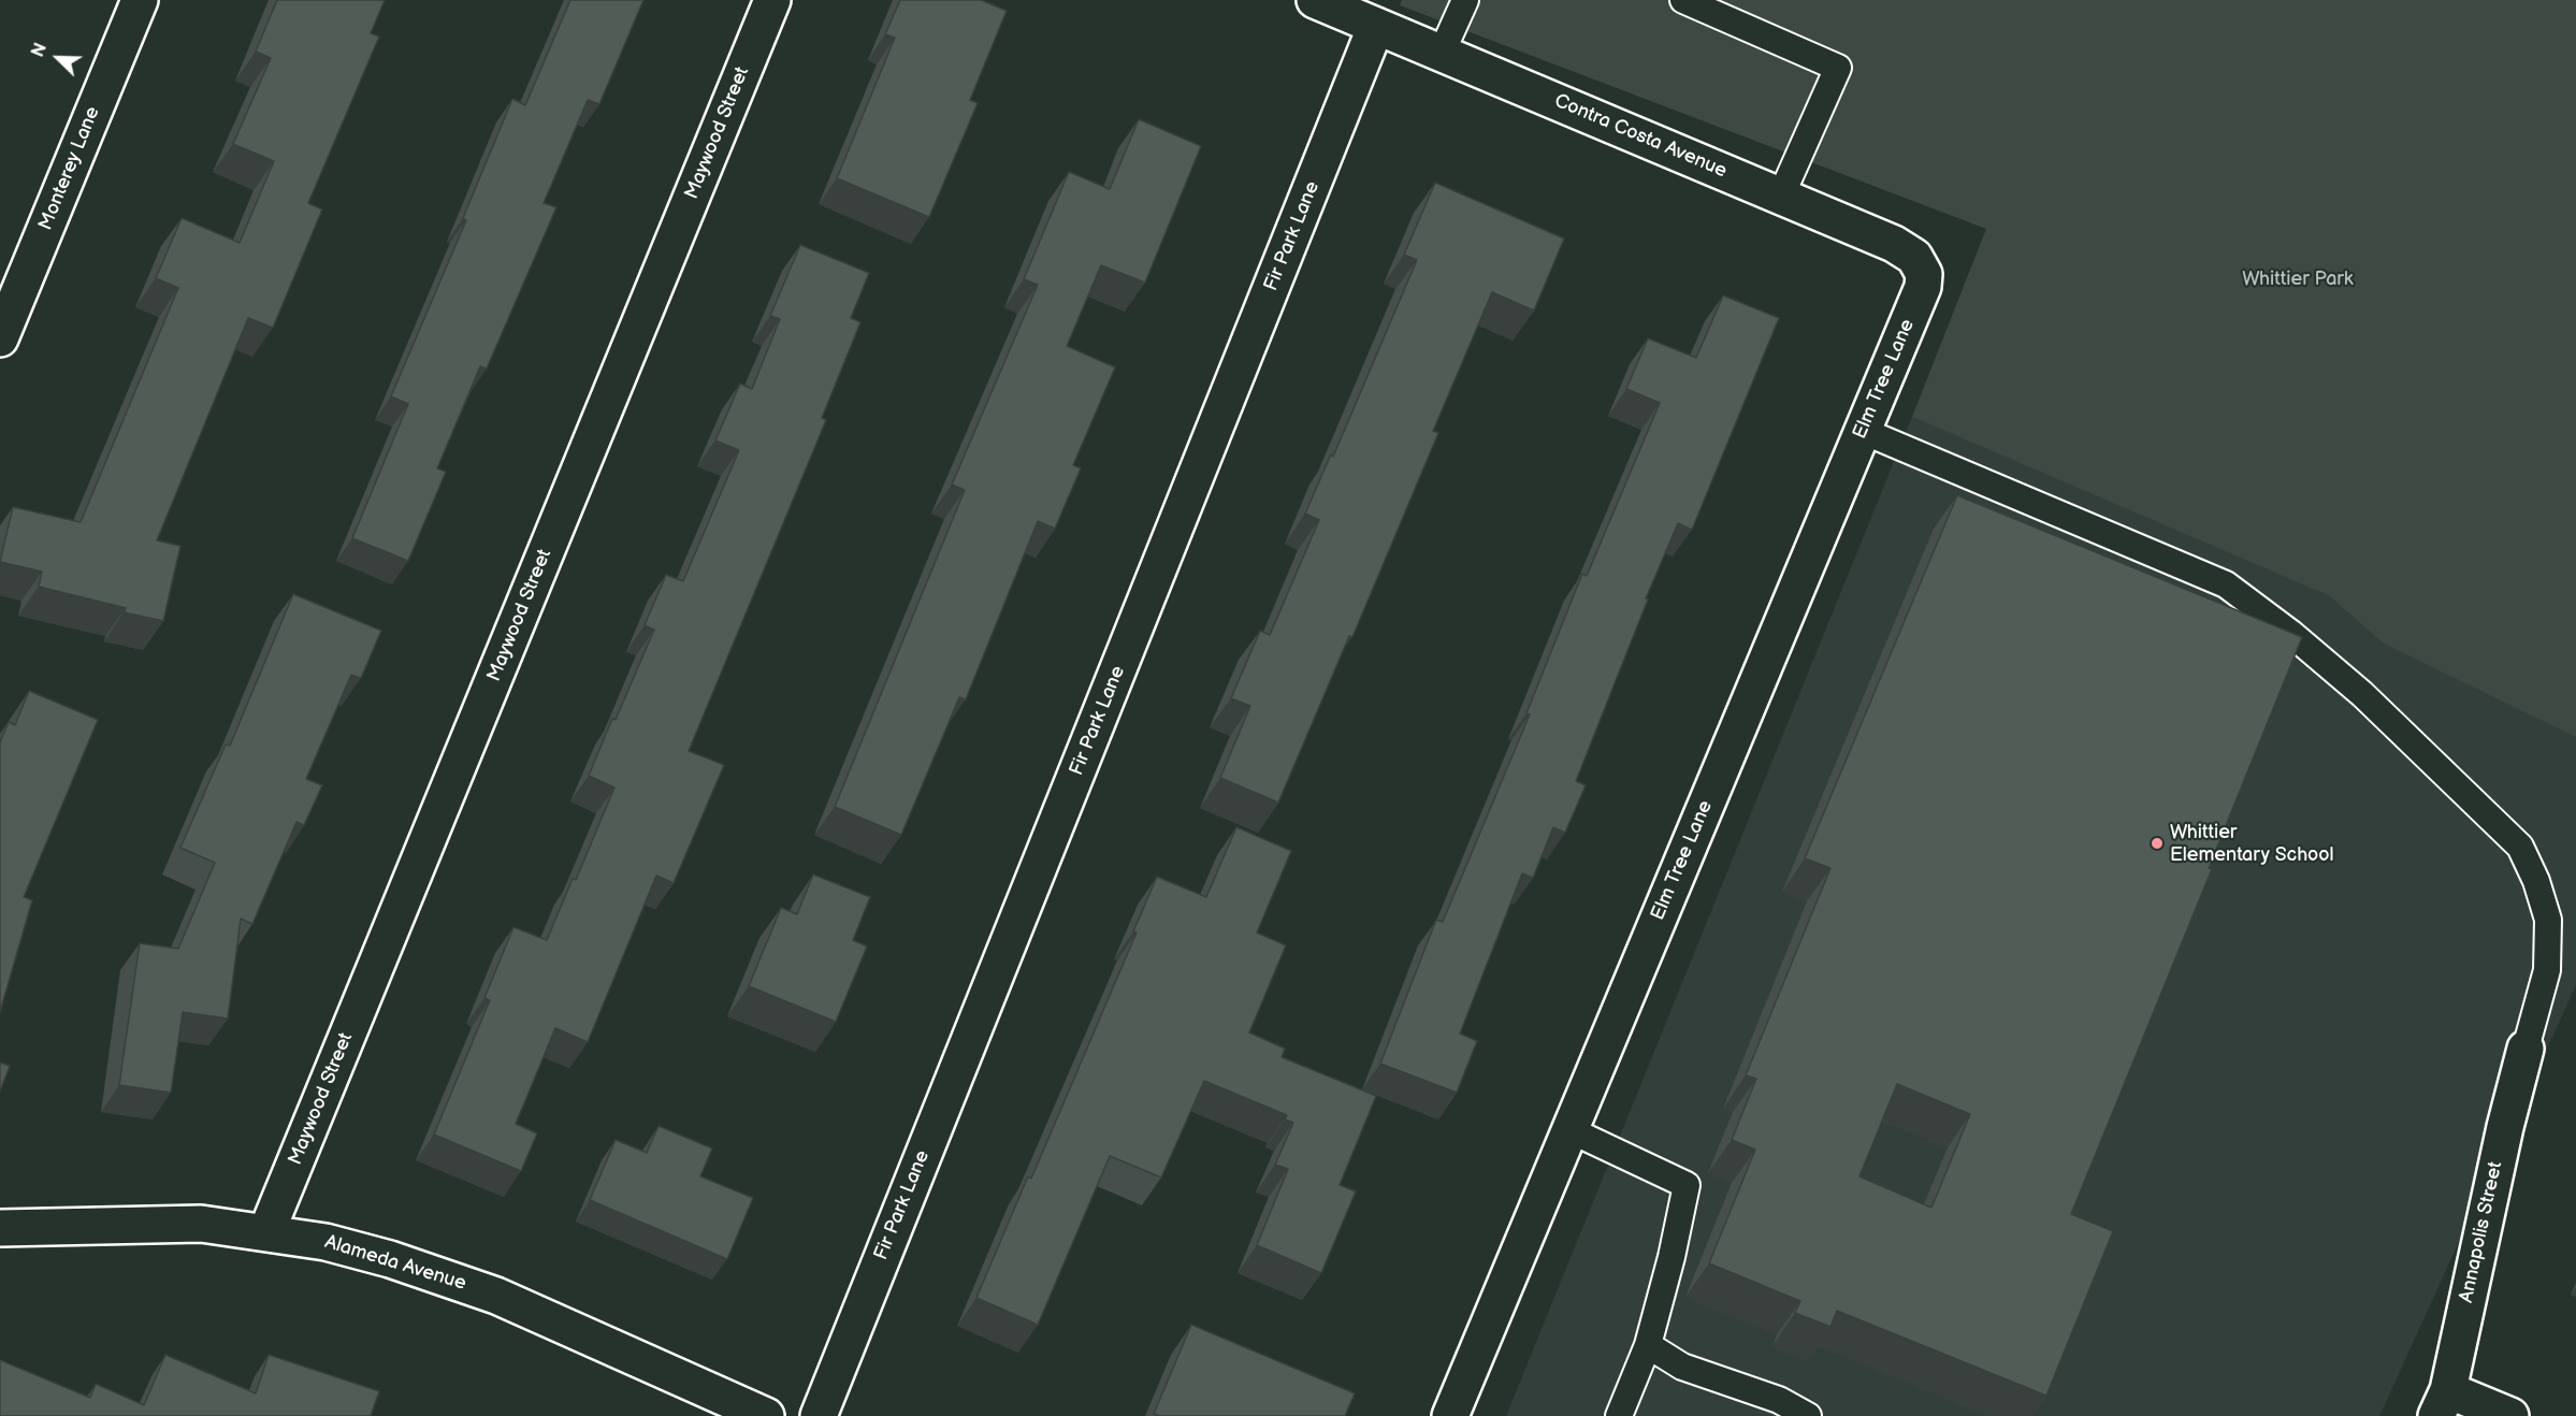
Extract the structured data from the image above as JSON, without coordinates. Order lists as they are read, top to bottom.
{
  "streets": {
    "street": [
      "Maywood Street",
      "Contra Costa Avenue",
      "Monterey Lane",
      "Fir Park Lane",
      "Elm Tree Lane",
      "Annapolis Street",
      "Alameda Avenue"
    ]
  },
  "crossings": [
    ["Maywood Street", "Alameda Avenue"],
    ["Contra Costa Avenue", "Fir Park Lane"],
    ["Contra Costa Avenue", "Elm Tree Lane"]
  ],
  "parks": ["Whittier Park"],
  "places": ["Whittier Elementary School"],
  "north": "top left"
}
